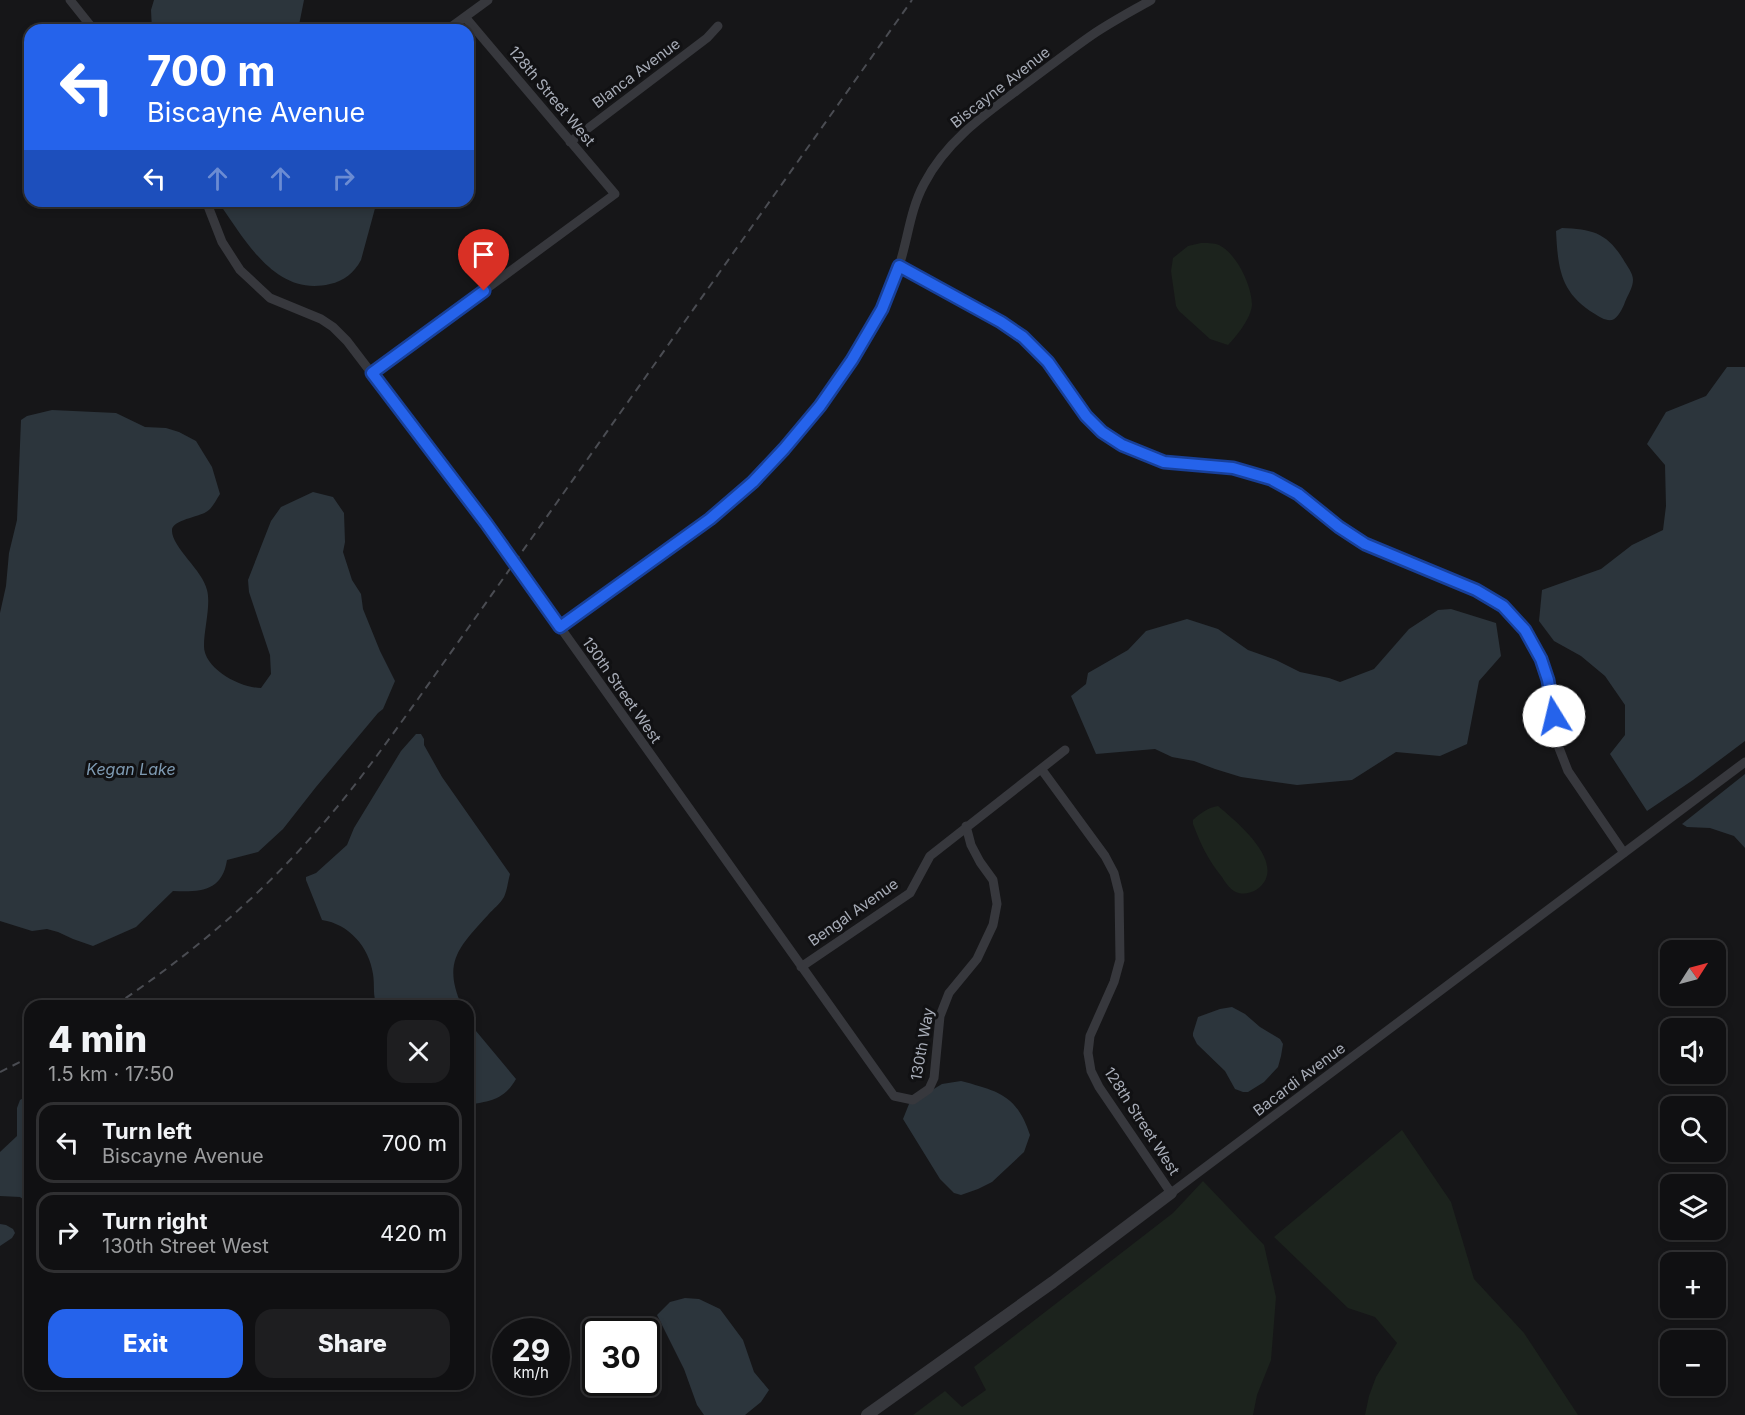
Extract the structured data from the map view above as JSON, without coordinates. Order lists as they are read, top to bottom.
{
  "streets": {
    "street": [
      "Blanca Avenue",
      "Biscayne Avenue",
      "128th Street West",
      "130th Street West",
      "Bengal Avenue",
      "130th Way",
      "Bacardi Avenue"
    ]
  },
  "crossings": [
    ["Blanca Avenue", "128th Street West"],
    ["Biscayne Avenue", "130th Street West"],
    ["128th Street West", "130th Street West"],
    ["128th Street West", "Bengal Avenue"],
    ["128th Street West", "Bacardi Avenue"],
    ["130th Street West", "Bengal Avenue"],
    ["130th Street West", "130th Way"],
    ["Bengal Avenue", "130th Way"]
  ],
  "water": ["Kegan Lake"],
  "north": "top right",
  "page": {
    "turn": ["700 m", "Biscayne Avenue"],
    "map_buttons": ["+", "−"],
    "heading": ["4 min", "1.5 km · 17:50"],
    "list": [
      {
        "name": "Turn left",
        "note": "Biscayne Avenue",
        "value": "700 m"
      },
      {
        "name": "Turn right",
        "note": "130th Street West",
        "value": "420 m"
      }
    ],
    "buttons": ["Exit", "Share"],
    "speed": "29 km/h",
    "limit": "30"
  }
}
